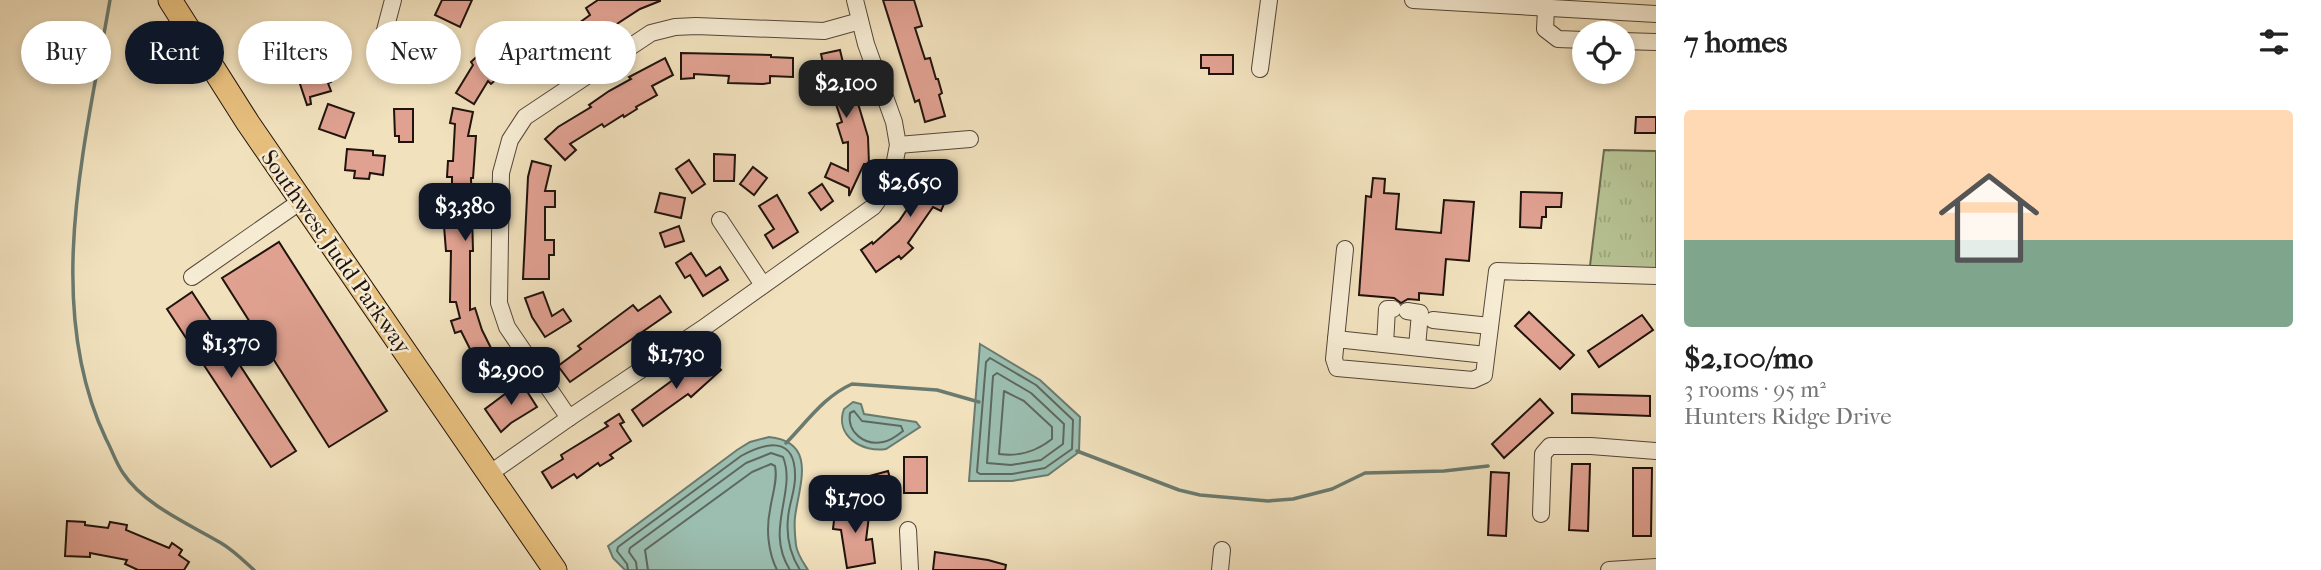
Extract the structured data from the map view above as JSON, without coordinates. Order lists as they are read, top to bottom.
{
  "streets": {
    "highway": ["Southwest Judd Parkway"]
  },
  "page": {
    "heading": "7 homes",
    "chip": [
      "Buy",
      "Rent",
      "Filters",
      "New",
      "Apartment"
    ],
    "price": [
      "$2,100",
      "$2,650",
      "$3,380",
      "$1,370",
      "$1,730",
      "$2,900",
      "$1,700"
    ],
    "list": [
      {
        "name": "$2,100/mo",
        "note": "3 rooms · 95 m² · Hunters Ridge Drive"
      }
    ]
  }
}
